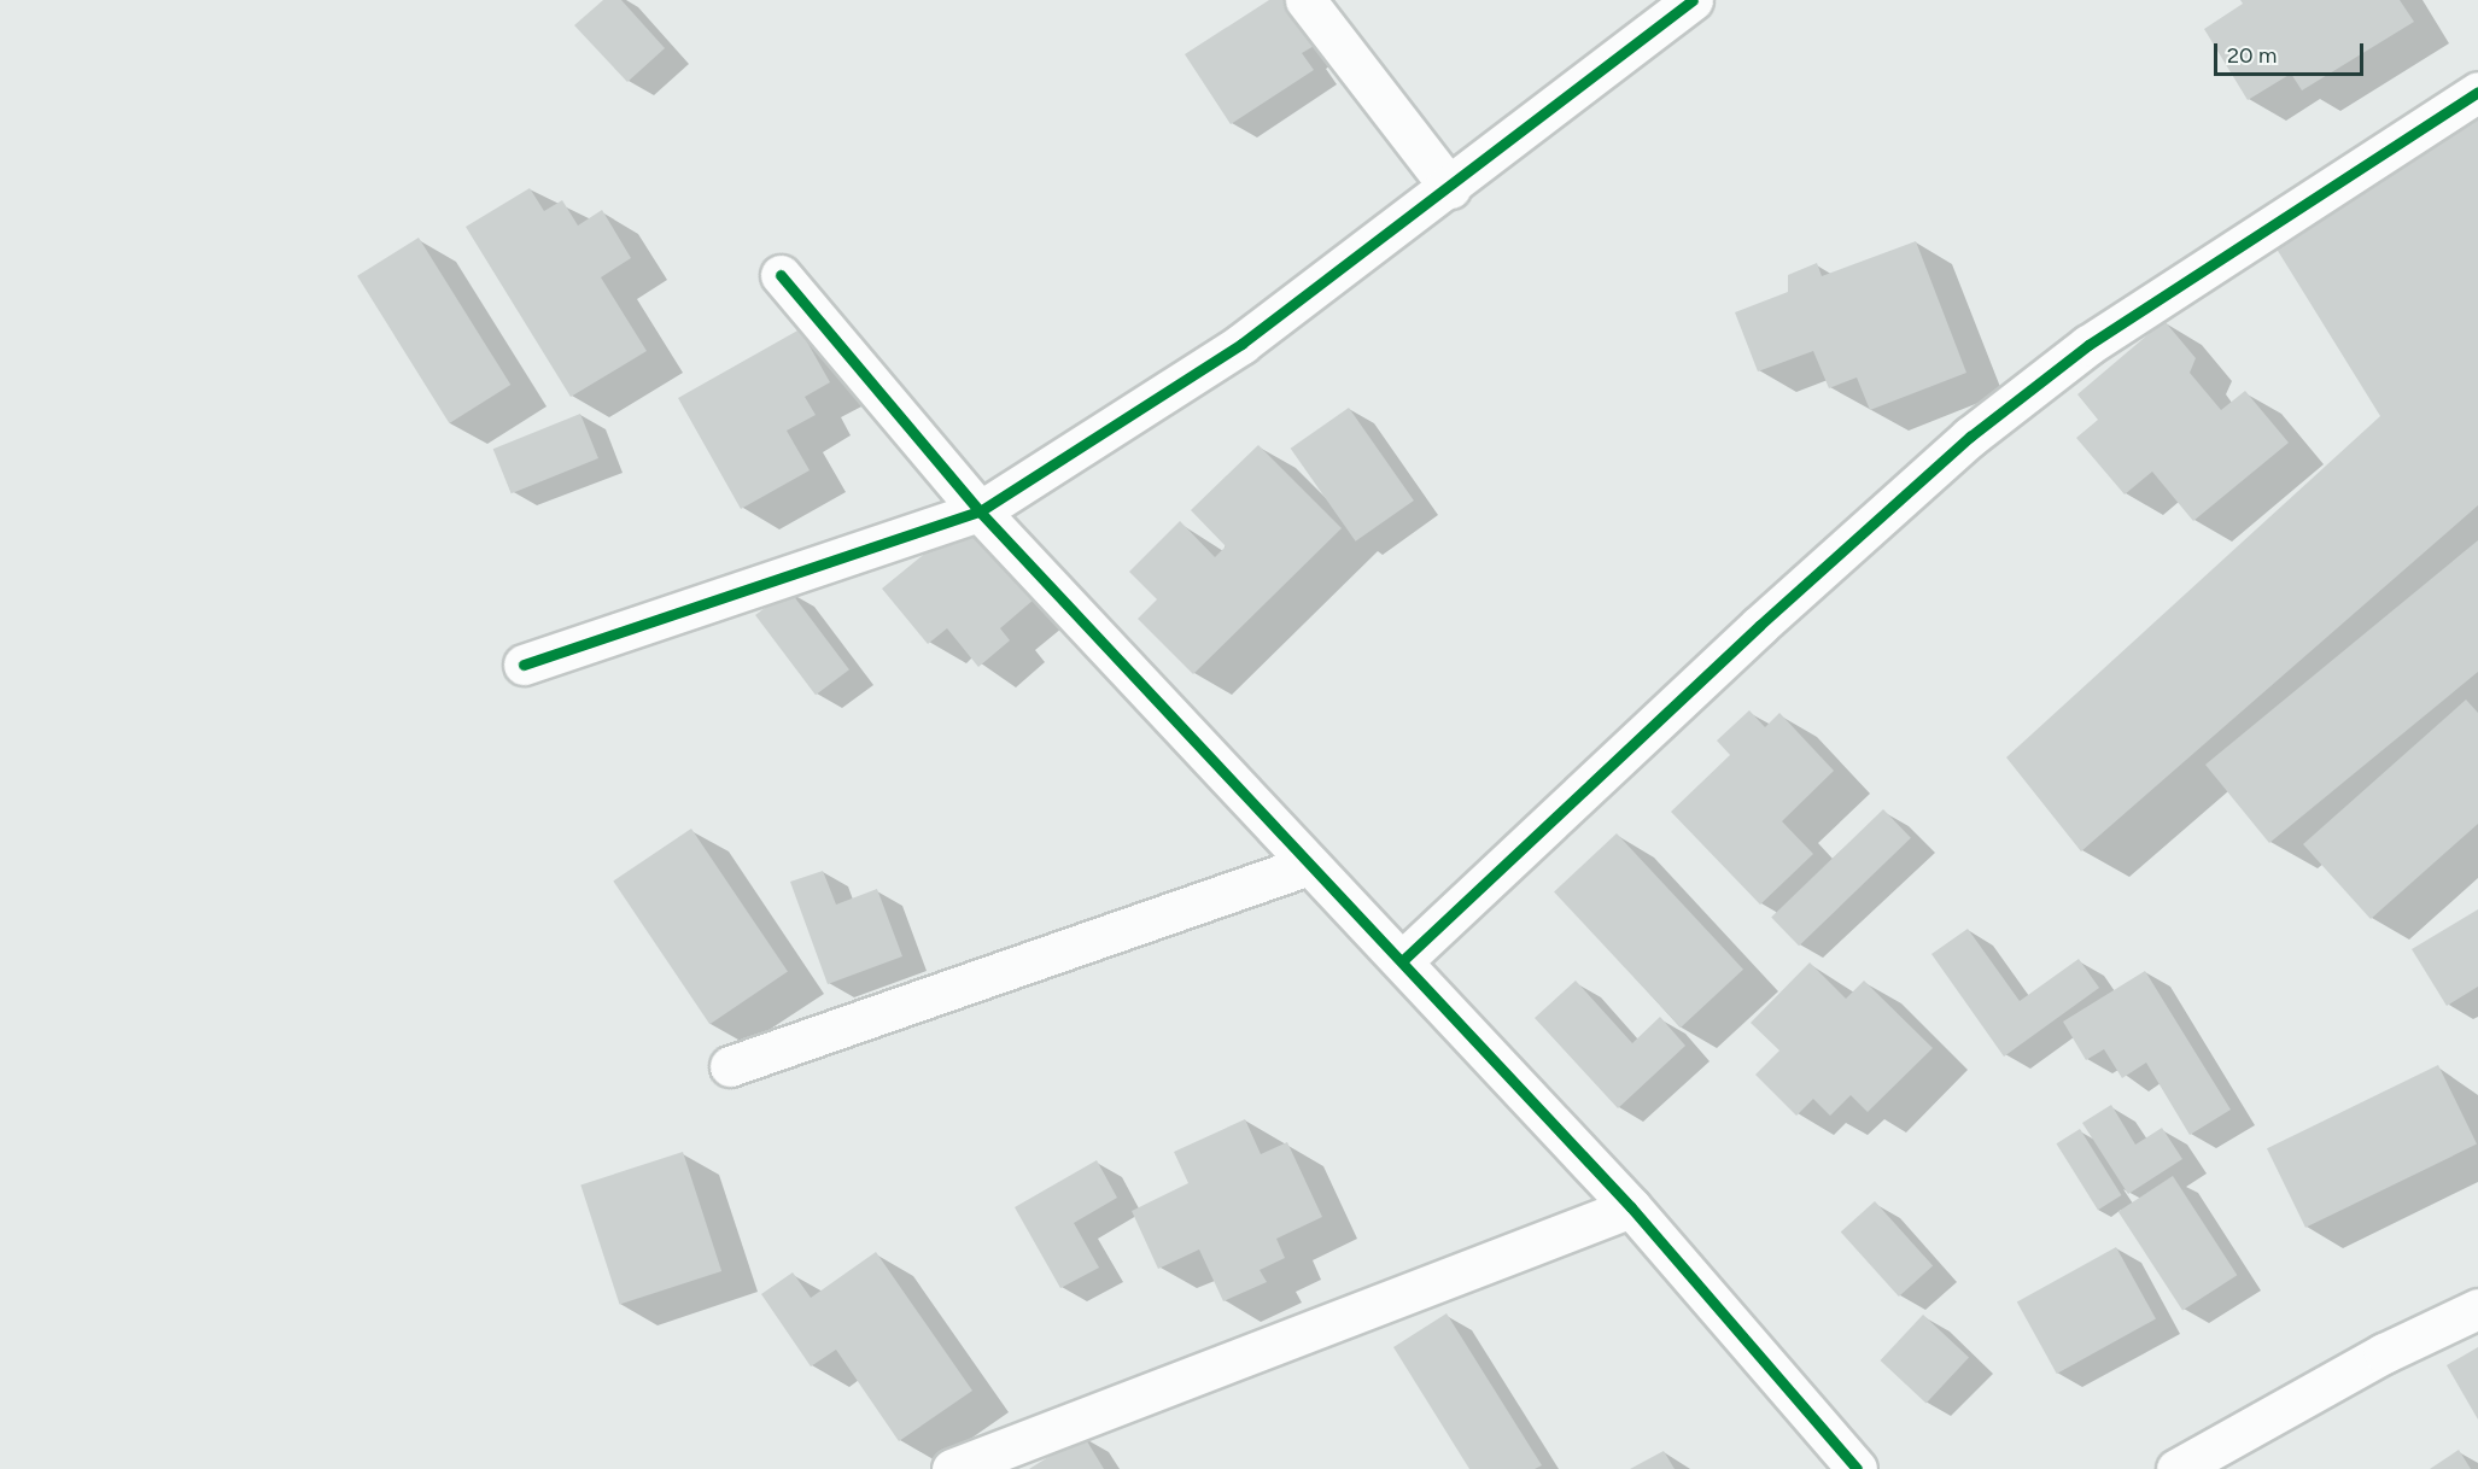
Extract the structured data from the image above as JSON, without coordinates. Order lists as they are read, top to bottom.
{
  "scale_bar": "20 m"
}
